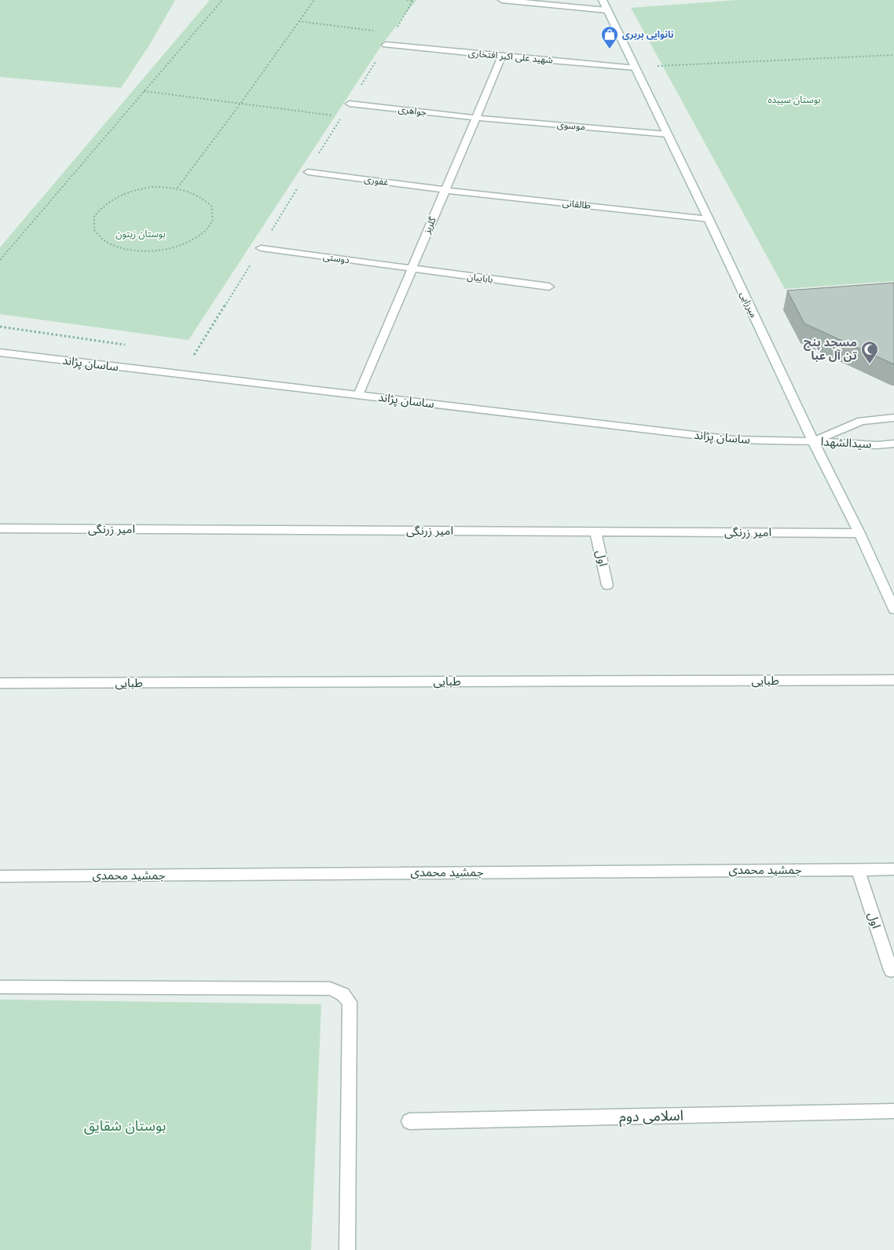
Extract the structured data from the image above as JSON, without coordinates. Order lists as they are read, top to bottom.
{
  "streets": {
    "street": [
      "شهید علی اکبر افتخاری",
      "جواهری",
      "موسوی",
      "غفوری",
      "طالقانی",
      "گلریز",
      "دوستی",
      "باباییان",
      "میرزایی",
      "ساسان پژاند",
      "سیدالشهدا",
      "امیر زرنگی",
      "اول",
      "طبایی",
      "جمشید محمدی",
      "اسلامی دوم"
    ]
  },
  "crossings": [
    ["شهید علی اکبر افتخاری", "گلریز"],
    ["شهید علی اکبر افتخاری", "میرزایی"],
    ["جواهری", "موسوی"],
    ["جواهری", "گلریز"],
    ["موسوی", "گلریز"],
    ["موسوی", "میرزایی"],
    ["غفوری", "طالقانی"],
    ["غفوری", "گلریز"],
    ["طالقانی", "گلریز"],
    ["طالقانی", "میرزایی"],
    ["گلریز", "دوستی"],
    ["گلریز", "باباییان"],
    ["گلریز", "ساسان پژاند"],
    ["دوستی", "باباییان"],
    ["میرزایی", "ساسان پژاند"],
    ["میرزایی", "سیدالشهدا"],
    ["میرزایی", "امیر زرنگی"],
    ["ساسان پژاند", "سیدالشهدا"],
    ["امیر زرنگی", "اول"],
    ["اول", "جمشید محمدی"]
  ],
  "parks": ["بوستان سپیده", "بوستان زیتون", "بوستان شقایق"],
  "places": {
    "shop": ["نانوایی بربری"],
    "mosque": ["مسجد پنج تن آل عبا"]
  }
}
